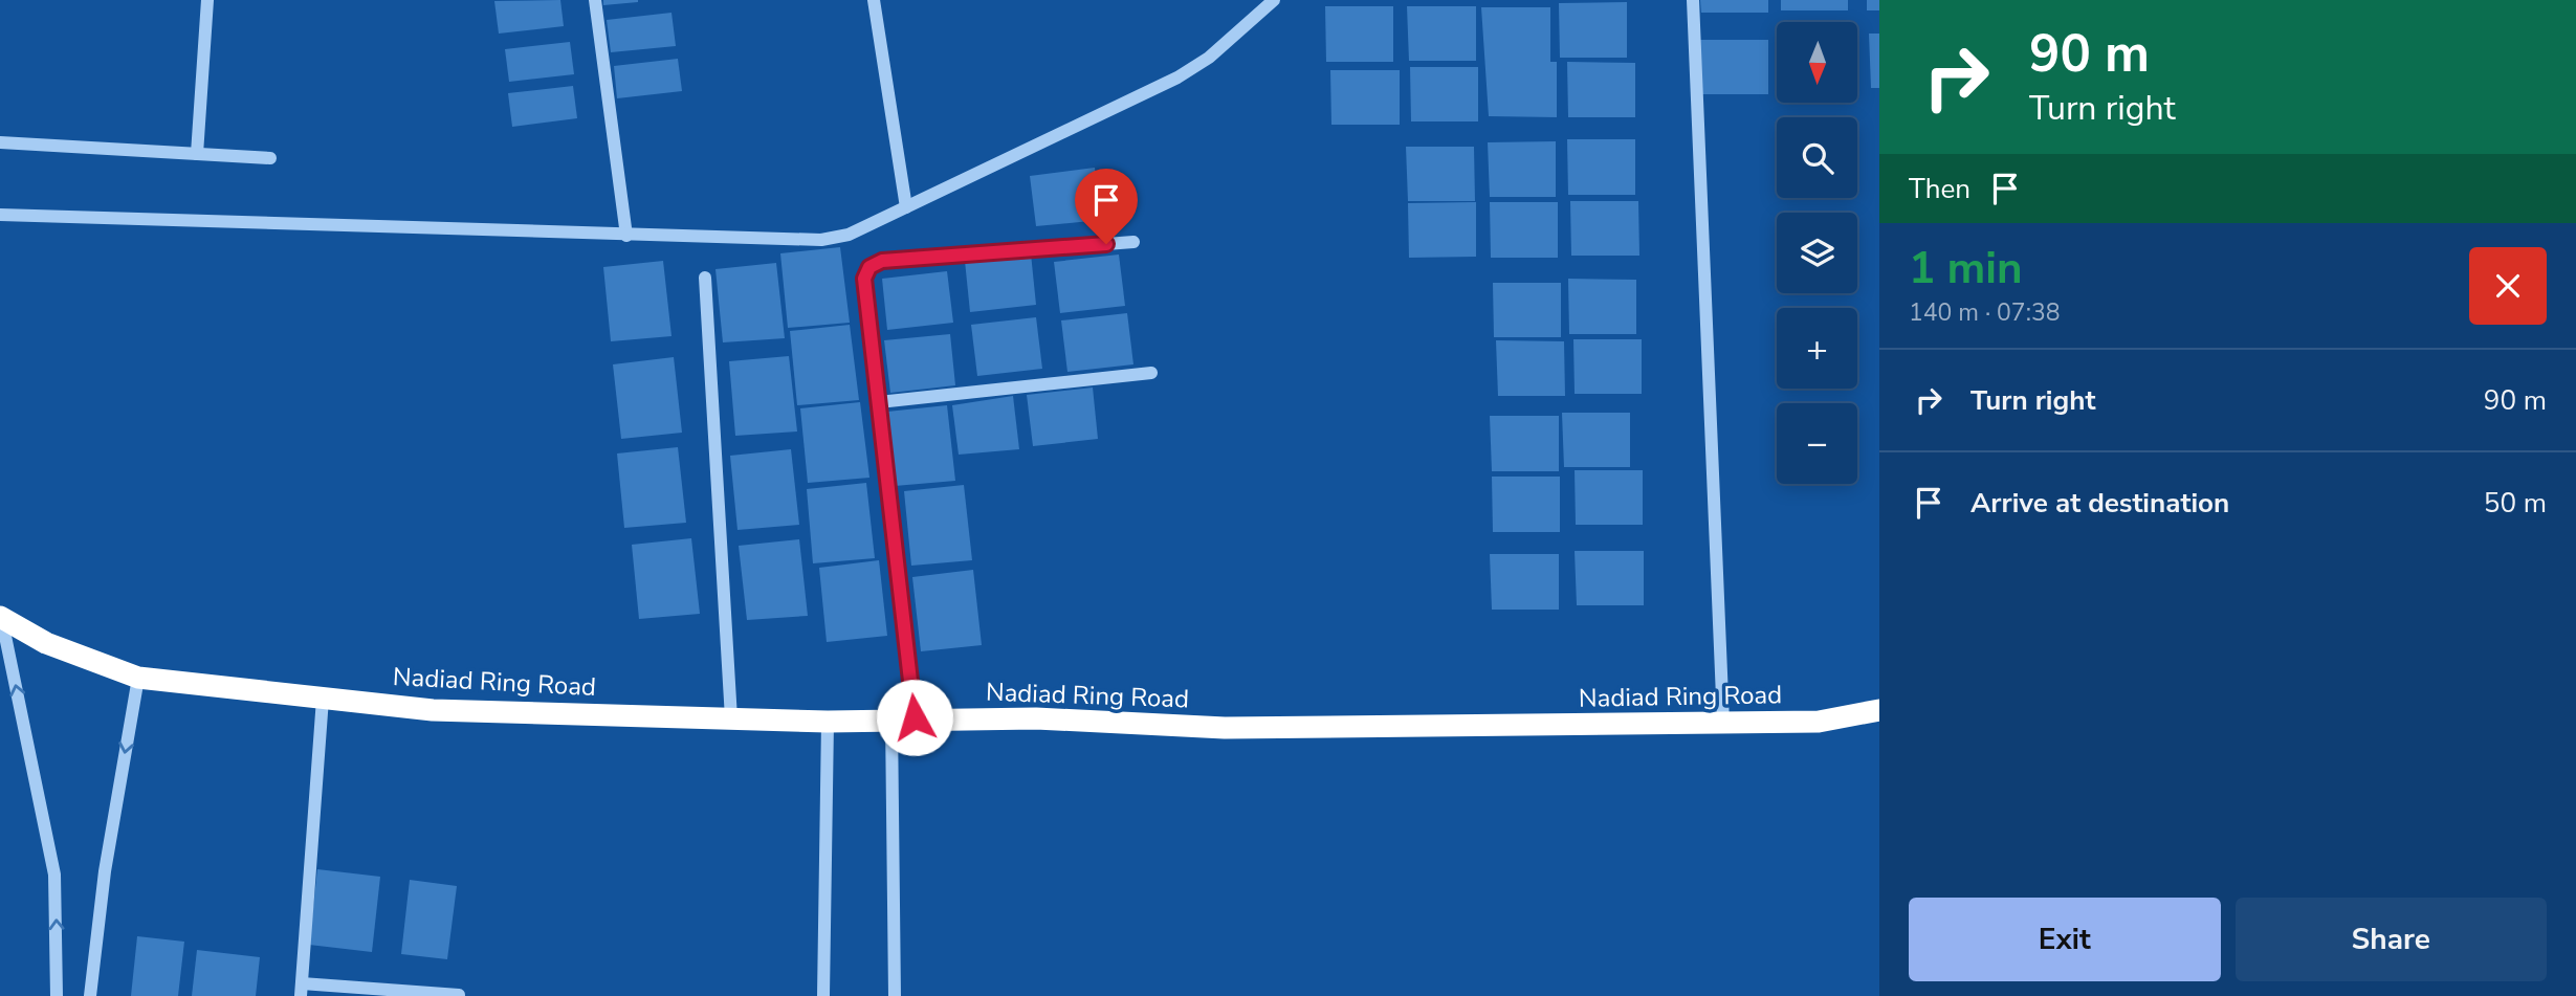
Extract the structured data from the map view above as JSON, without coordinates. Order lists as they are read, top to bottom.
{
  "streets": {
    "highway": ["Nadiad Ring Road"]
  },
  "north": "bottom",
  "page": {
    "turn": ["90 m", "Turn right"],
    "map_buttons": ["+", "−"],
    "then": "Then",
    "heading": ["1 min", "140 m · 07:38"],
    "list": [
      {
        "name": "Turn right",
        "value": "90 m"
      },
      {
        "name": "Arrive at destination",
        "value": "50 m"
      }
    ],
    "buttons": ["Exit", "Share"]
  }
}
